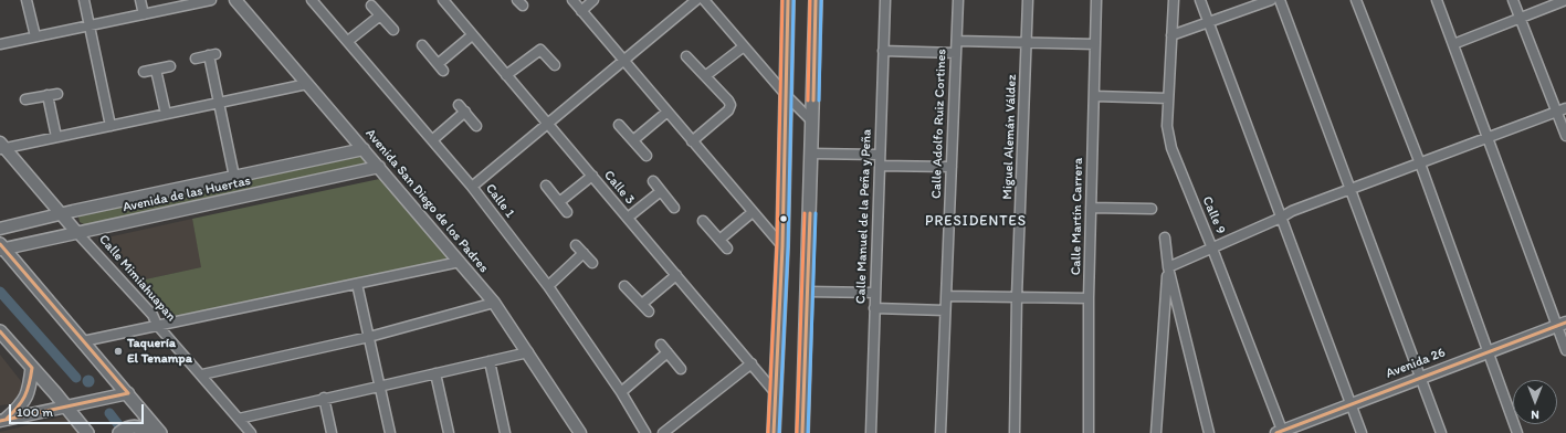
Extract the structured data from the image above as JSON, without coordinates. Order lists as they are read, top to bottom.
{
  "streets": {
    "street": [
      "Calle Adolfo Ruiz Cortines",
      "Miguel Alemán Váldez",
      "Calle 3",
      "Avenida de las Huertas",
      "Avenida San Diego de los Padres",
      "Calle 1",
      "Calle 9",
      "Calle Manuel de la Peña y Peña",
      "Calle Martín Carrera",
      "Calle Mimiahuapan",
      "Avenida 26"
    ]
  },
  "crossings": [
    ["Avenida de las Huertas", "Avenida San Diego de los Padres"],
    ["Avenida de las Huertas", "Calle Mimiahuapan"],
    ["Calle 9", "Avenida 26"]
  ],
  "districts": ["PRESIDENTES"],
  "places": ["Taquería El Tenampa"],
  "scale_bar": "100 m",
  "north": "bottom"
}
